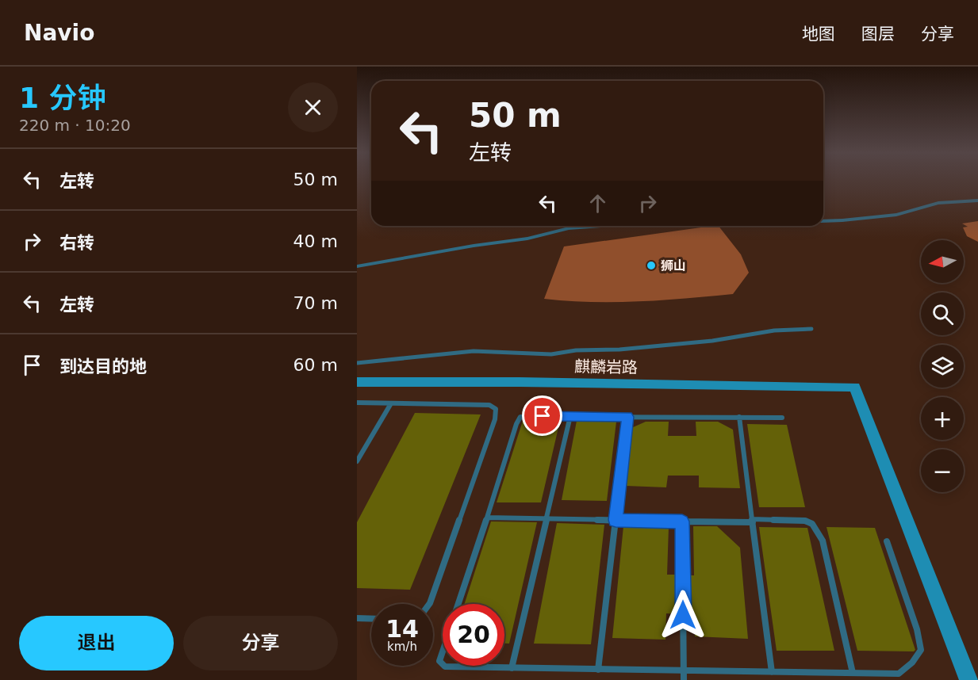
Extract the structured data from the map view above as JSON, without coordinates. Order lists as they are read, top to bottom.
{
  "streets": {
    "main road": ["麒麟岩路"]
  },
  "places": ["狮山"],
  "north": "left",
  "page": {
    "header": "Navio",
    "nav": ["地图", "图层", "分享"],
    "heading": ["1 分钟", "220 m · 10:20"],
    "turn": ["50 m", "左转"],
    "list": [
      {
        "name": "左转",
        "value": "50 m"
      },
      {
        "name": "右转",
        "value": "40 m"
      },
      {
        "name": "左转",
        "value": "70 m"
      },
      {
        "name": "到达目的地",
        "value": "60 m"
      }
    ],
    "map_buttons": ["+", "−"],
    "speed": "14 km/h",
    "limit": "20",
    "buttons": ["退出", "分享"]
  }
}
